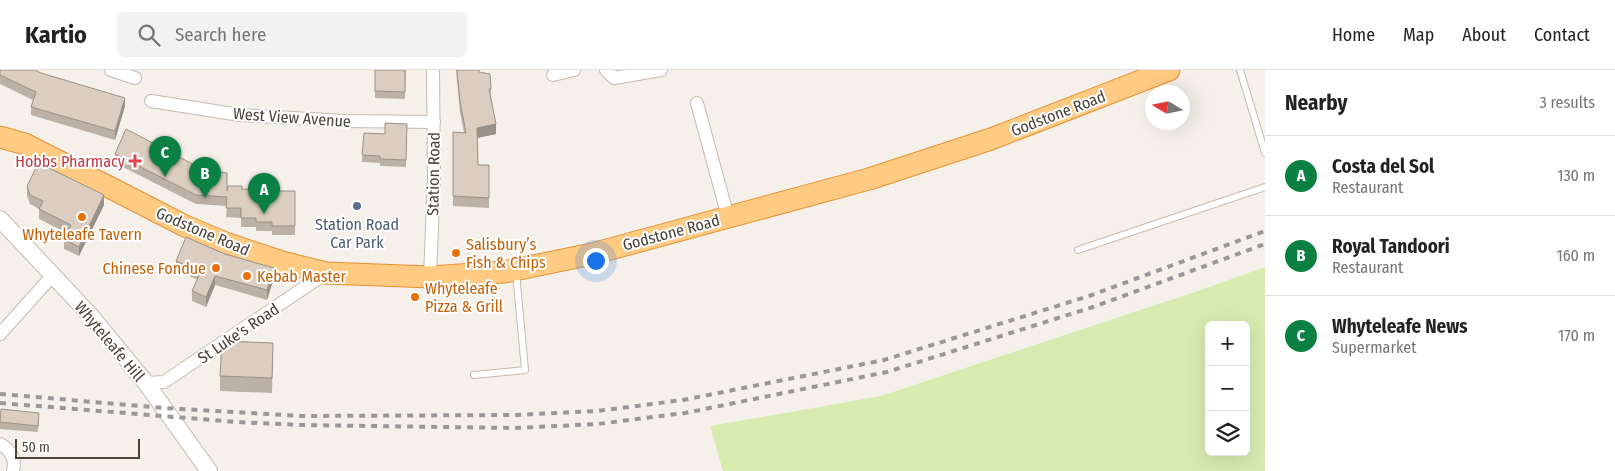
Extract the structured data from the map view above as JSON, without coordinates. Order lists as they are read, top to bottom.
{
  "streets": {
    "highway": ["Godstone Road"],
    "street": [
      "West View Avenue",
      "Station Road",
      "St Luke's Road",
      "Whyteleafe Hill"
    ]
  },
  "crossings": [
    ["Godstone Road", "Station Road"],
    ["Godstone Road", "St Luke's Road"],
    ["West View Avenue", "Station Road"],
    ["St Luke's Road", "Whyteleafe Hill"]
  ],
  "places": {
    "health": ["Hobbs Pharmacy"],
    "other": [
      "Station Road Car Park",
      "Whyteleafe Tavern",
      "Salisbury’s Fish & Chips",
      "Chinese Fondue",
      "Kebab Master",
      "Whyteleafe Pizza & Grill"
    ]
  },
  "scale_bar": "50 m",
  "north": "left",
  "page": {
    "header": "Kartio",
    "search": "Search here",
    "nav": [
      "Home",
      "Map",
      "About",
      "Contact"
    ],
    "heading": ["Nearby", "3 results"],
    "list": [
      {
        "mark": "A",
        "name": "Costa del Sol",
        "note": "Restaurant",
        "value": "130 m"
      },
      {
        "mark": "B",
        "name": "Royal Tandoori",
        "note": "Restaurant",
        "value": "160 m"
      },
      {
        "mark": "C",
        "name": "Whyteleafe News",
        "note": "Supermarket",
        "value": "170 m"
      }
    ],
    "pins": ["C", "B", "A"],
    "map_buttons": ["+", "−"],
    "scale": "50 m"
  }
}
